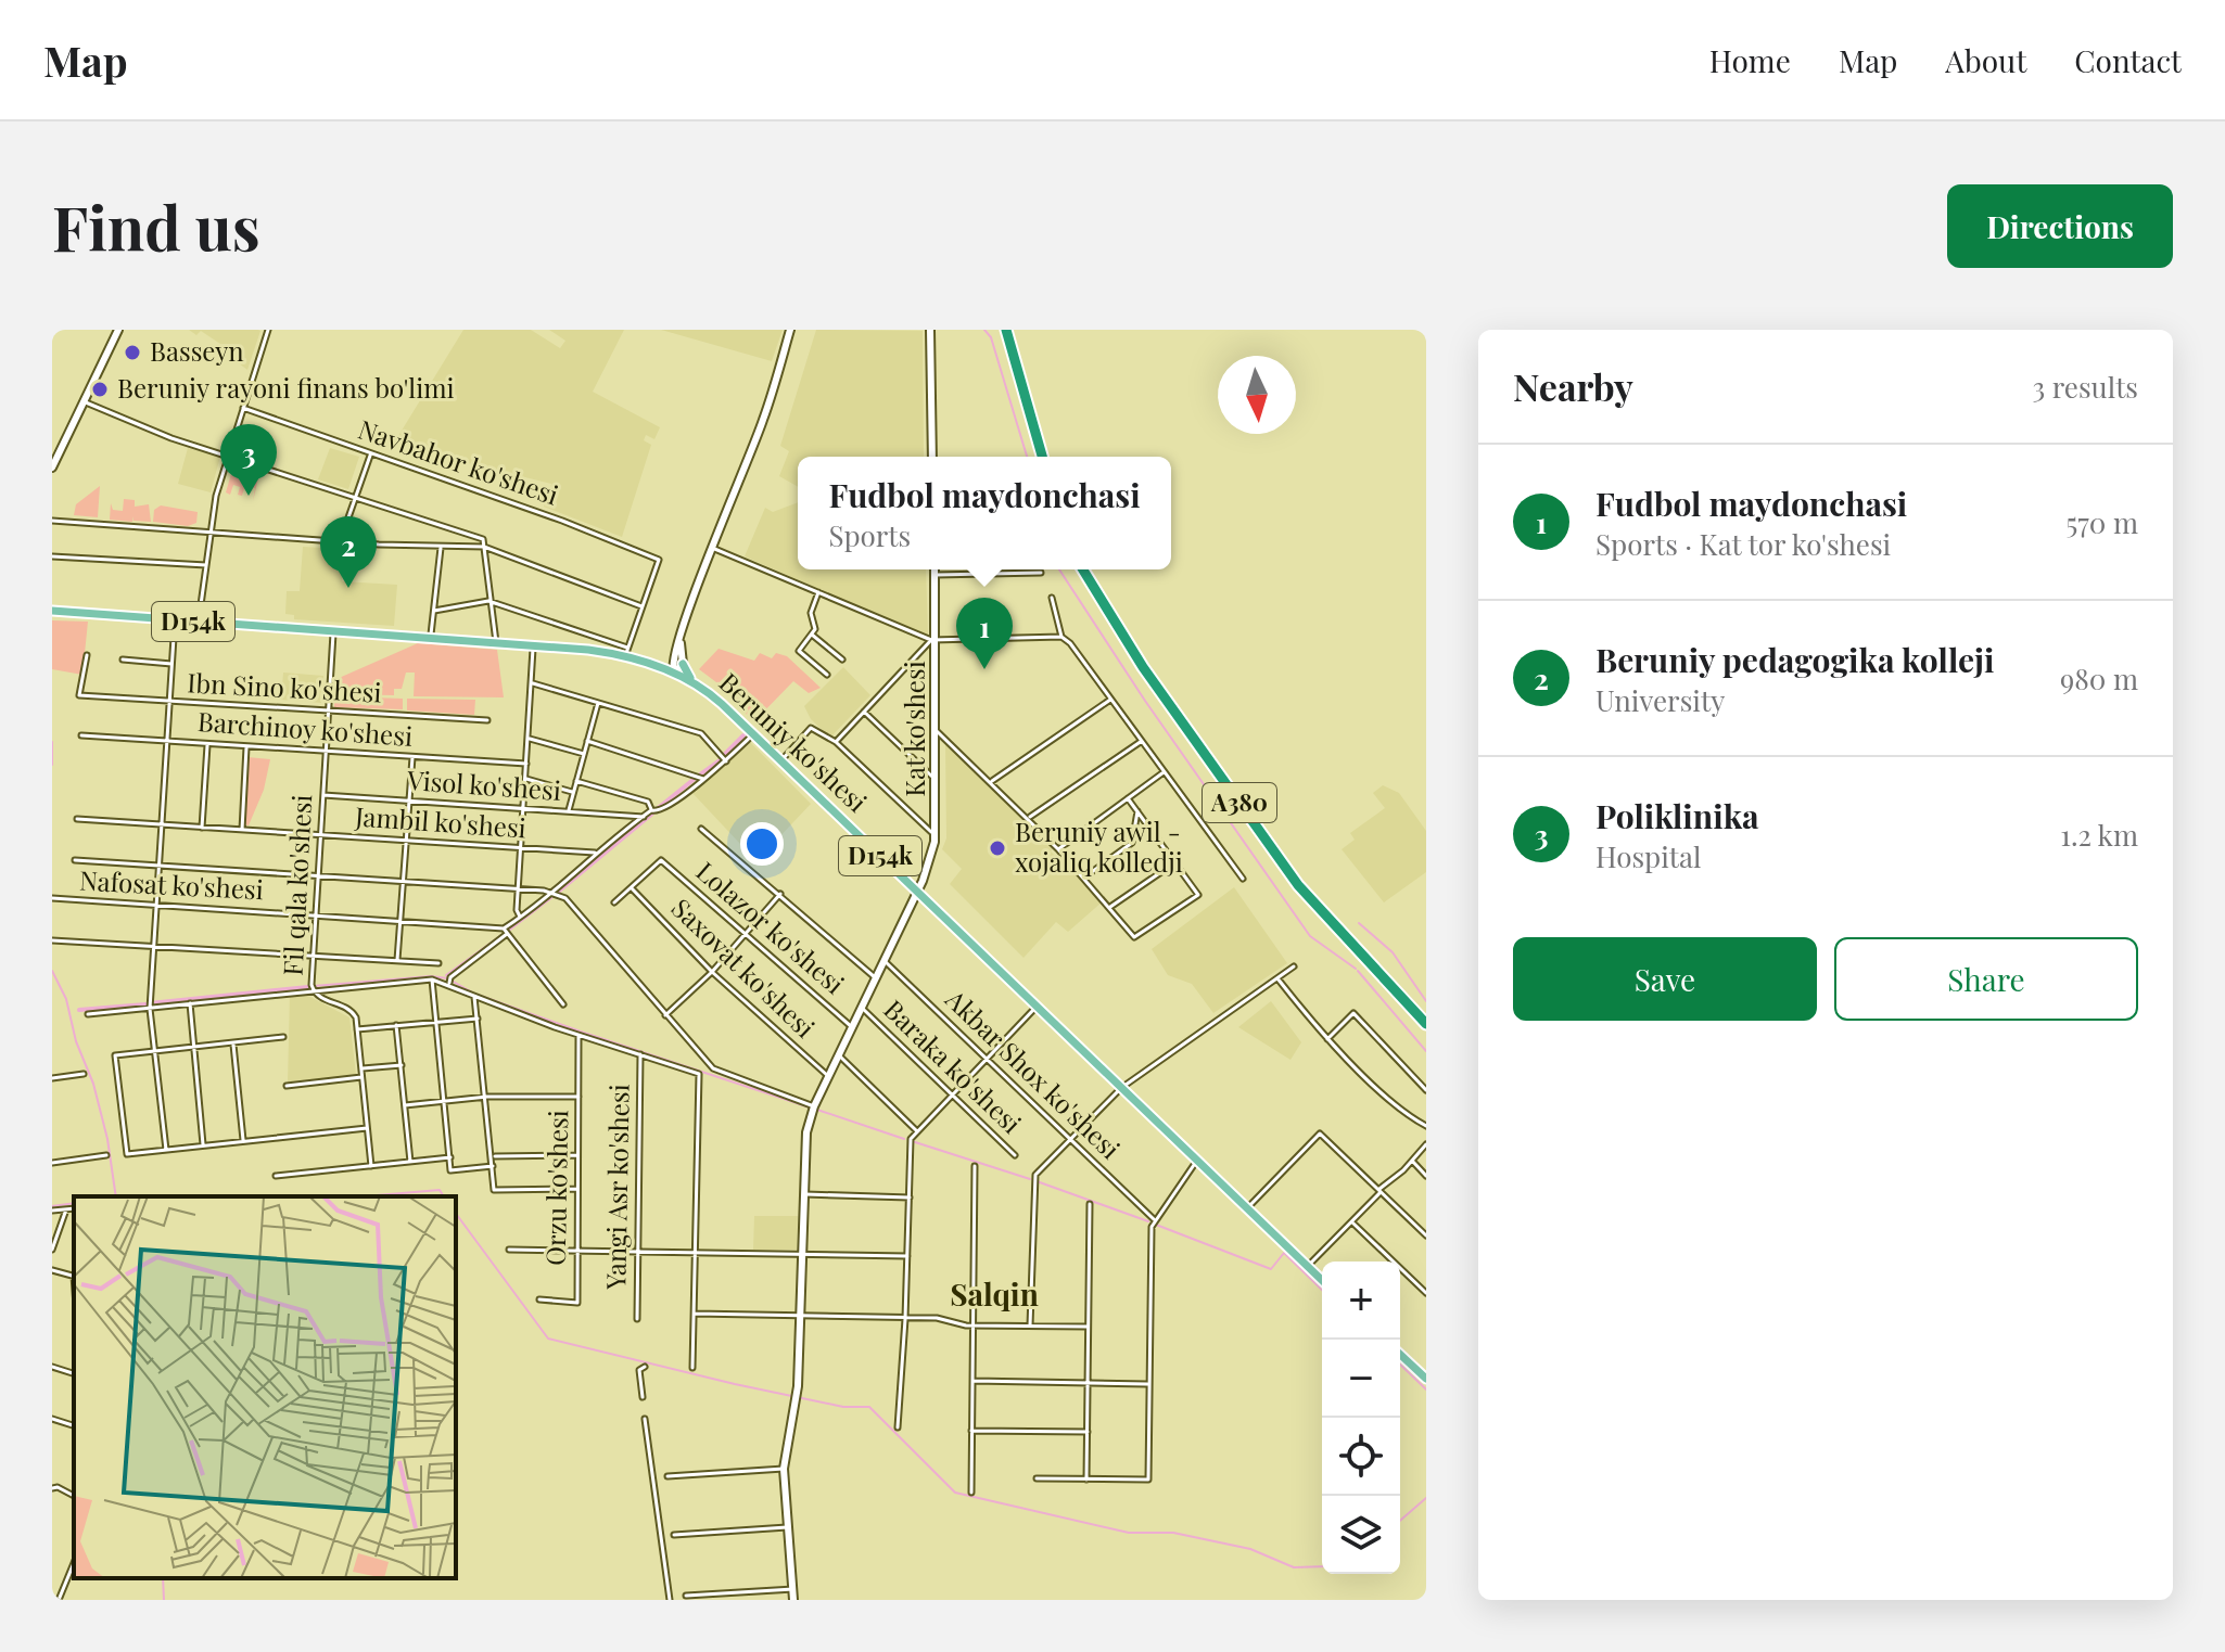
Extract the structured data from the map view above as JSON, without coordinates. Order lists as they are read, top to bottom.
{
  "streets": {
    "highway": ["A380"],
    "main road": ["D154k", "Beruniy ko'shesi"],
    "street": [
      "Navbahor ko'shesi",
      "Ibn Sino ko'shesi",
      "Kat ko'shesi",
      "Barchinoy ko'shesi",
      "Visol ko'shesi",
      "Jambil ko'shesi",
      "Fil qala ko'shesi",
      "Nafosat ko'shesi",
      "Lolazor ko'shesi",
      "Saxovat ko'shesi",
      "Baraka ko'shesi",
      "Akbar Shox ko'shesi",
      "Yangi Asr ko'shesi",
      "Orzu ko'shesi"
    ]
  },
  "crossings": [
    ["D154k", "Beruniy ko'shesi"],
    ["D154k", "Fil qala ko'shesi"],
    ["Ibn Sino ko'shesi", "Fil qala ko'shesi"],
    ["Kat ko'shesi", "Beruniy ko'shesi"],
    ["Kat ko'shesi", "Lolazor ko'shesi"],
    ["Kat ko'shesi", "Saxovat ko'shesi"],
    ["Kat ko'shesi", "Baraka ko'shesi"],
    ["Kat ko'shesi", "Akbar Shox ko'shesi"],
    ["Barchinoy ko'shesi", "Fil qala ko'shesi"],
    ["Visol ko'shesi", "Fil qala ko'shesi"],
    ["Jambil ko'shesi", "Fil qala ko'shesi"],
    ["Fil qala ko'shesi", "Nafosat ko'shesi"],
    ["Lolazor ko'shesi", "Saxovat ko'shesi"]
  ],
  "districts": ["Salqin"],
  "places": ["Basseyn", "Beruniy rayoni finans bo'limi", "Beruniy awil - xojaliq kolledji"],
  "north": "bottom",
  "page": {
    "header": "Map",
    "nav": [
      "Home",
      "Map",
      "About",
      "Contact"
    ],
    "buttons": [
      "Directions",
      ["Save", "Share"]
    ],
    "title": "Find us",
    "heading": ["Nearby", "3 results"],
    "pins": ["3", "2", "1"],
    "list": [
      {
        "mark": "1",
        "name": "Fudbol maydonchasi",
        "note": "Sports · Kat tor ko'shesi",
        "value": "570 m"
      },
      {
        "mark": "2",
        "name": "Beruniy pedagogika kolleji",
        "note": "University",
        "value": "980 m"
      },
      {
        "mark": "3",
        "name": "Poliklinika",
        "note": "Hospital",
        "value": "1.2 km"
      }
    ],
    "popup": ["Fudbol maydonchasi", "Sports"],
    "map_buttons": ["+", "−"]
  }
}
